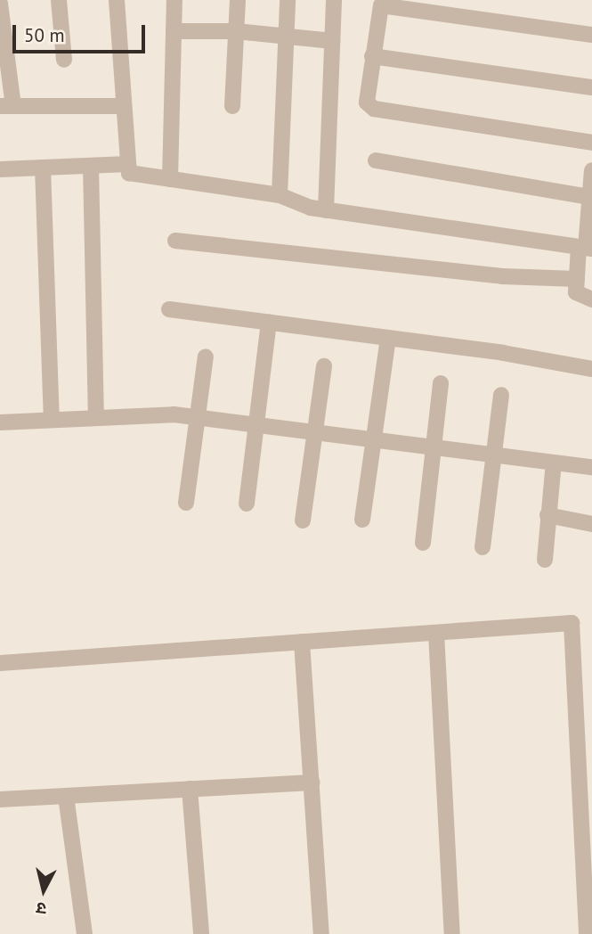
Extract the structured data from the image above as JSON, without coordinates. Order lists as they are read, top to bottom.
{
  "scale_bar": "50 m",
  "north": "bottom"
}
